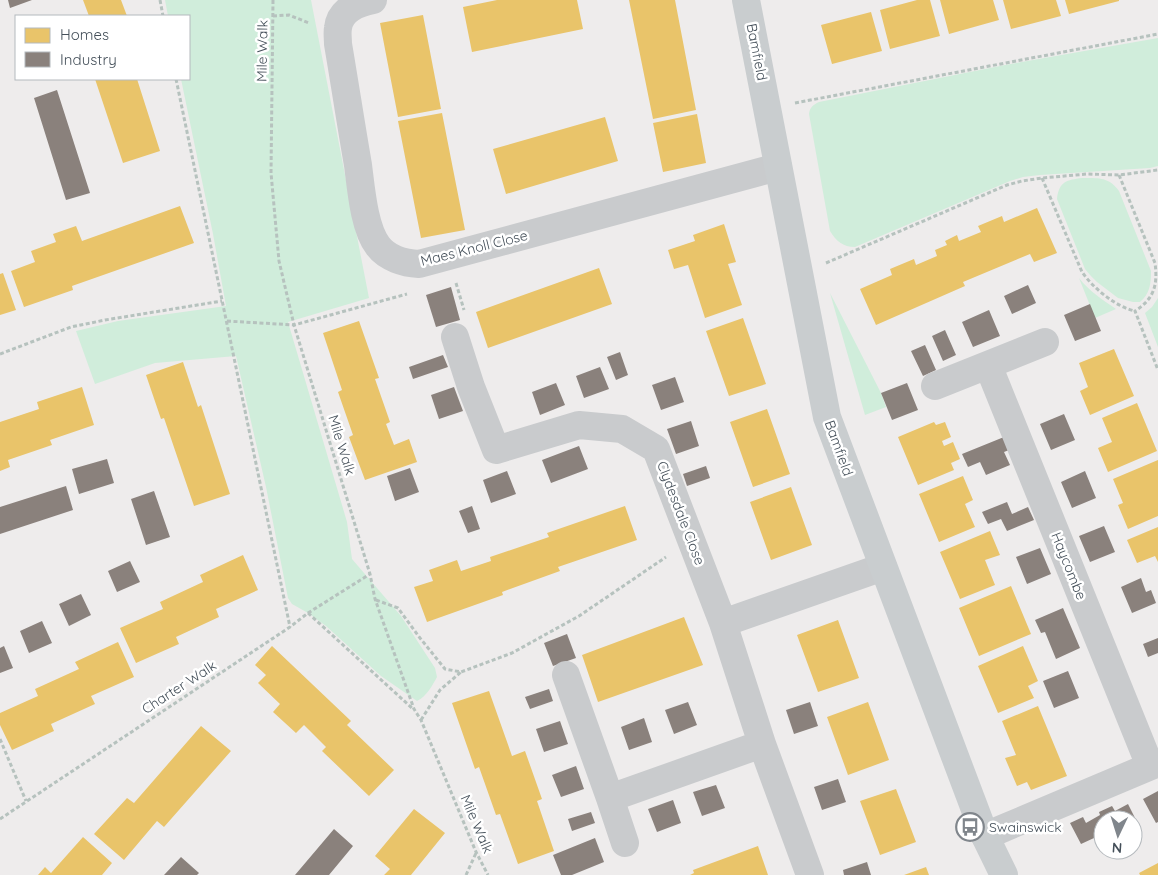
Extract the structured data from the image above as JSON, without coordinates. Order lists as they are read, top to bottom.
{
  "streets": {
    "street": [
      "Bamfield",
      "Maes Knoll Close",
      "Clydesdale Close",
      "Haycombe"
    ],
    "path": ["Mile Walk", "Charter Walk"]
  },
  "crossings": [
    ["Mile Walk", "Charter Walk"],
    ["Bamfield", "Maes Knoll Close"]
  ],
  "places": {
    "bus stop": ["Swainswick"]
  },
  "legend": ["Homes", "Industry"],
  "north": "bottom"
}
